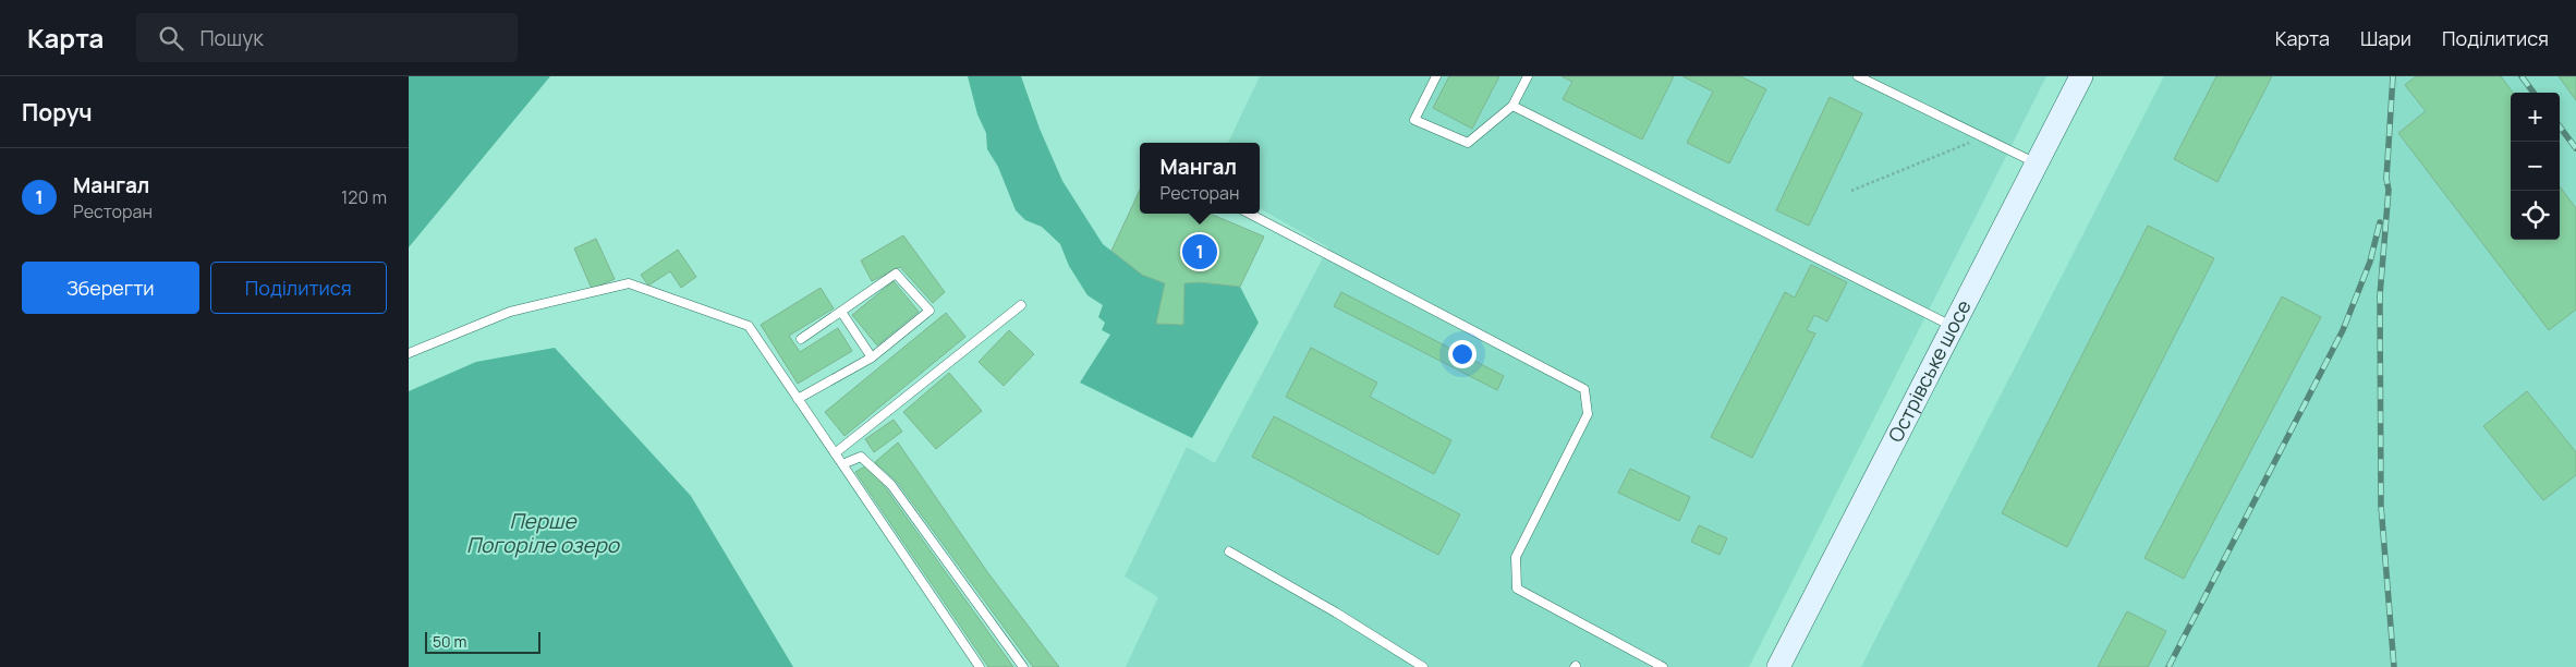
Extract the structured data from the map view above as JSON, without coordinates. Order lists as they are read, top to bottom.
{
  "streets": {
    "street": ["Острівське шосе"]
  },
  "water": ["Перше Погоріле озеро"],
  "scale_bar": "50 m",
  "page": {
    "header": "Карта",
    "search": "Пошук",
    "nav": ["Карта", "Шари", "Поділитися"],
    "heading": "Поруч",
    "map_buttons": ["+", "−"],
    "popup": ["Мангал", "Ресторан"],
    "list": [
      {
        "mark": "1",
        "name": "Мангал",
        "note": "Ресторан",
        "value": "120 m"
      }
    ],
    "pins": "1",
    "buttons": ["Зберегти", "Поділитися"],
    "scale": "50 m"
  }
}
